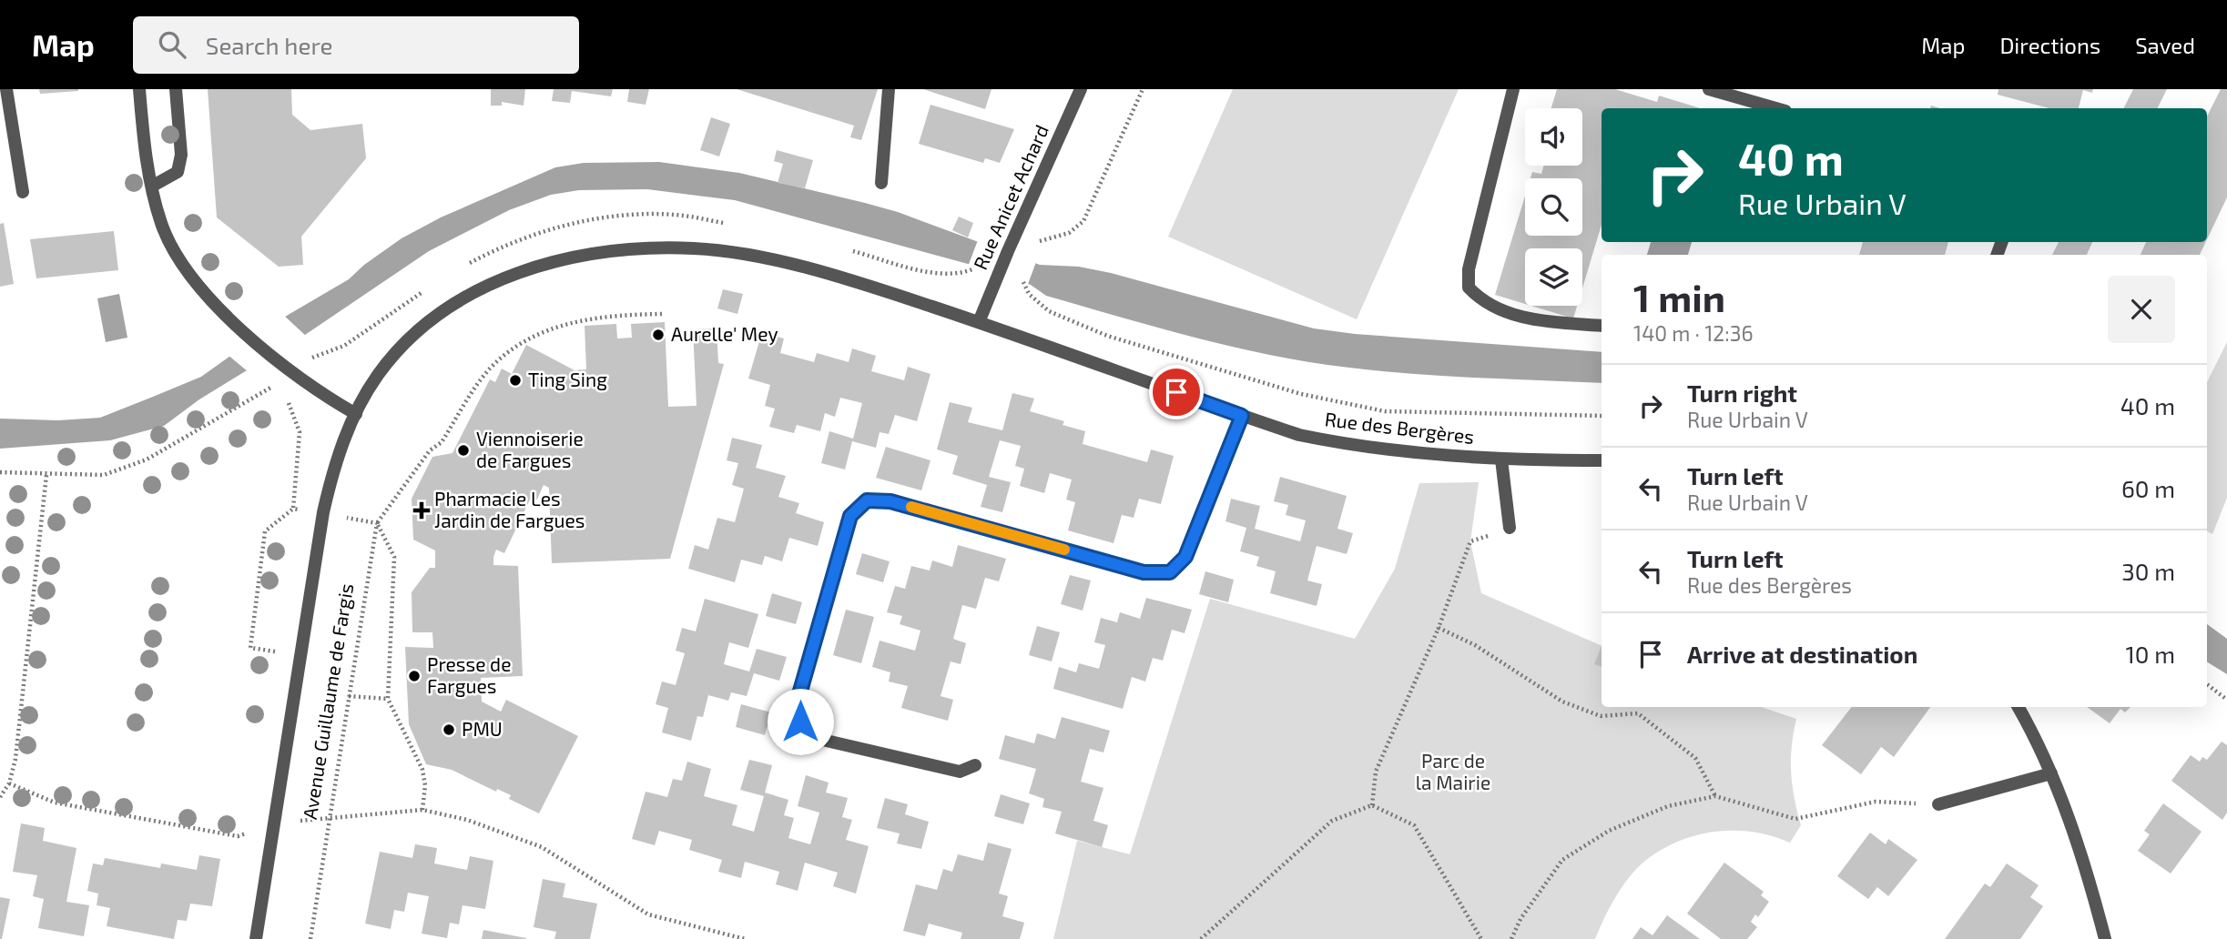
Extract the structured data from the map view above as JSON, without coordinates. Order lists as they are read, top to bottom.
{
  "streets": {
    "street": ["Rue Anicet Achard", "Rue des Bergères", "Avenue Guillaume de Fargis"]
  },
  "crossings": [
    ["Rue Anicet Achard", "Rue des Bergères"],
    ["Rue Anicet Achard", "Avenue Guillaume de Fargis"],
    ["Rue des Bergères", "Avenue Guillaume de Fargis"]
  ],
  "parks": ["Parc de la Mairie"],
  "places": {
    "other": [
      "Aurelle' Mey",
      "Ting Sing",
      "Viennoiserie de Fargues",
      "Presse de Fargues",
      "PMU"
    ],
    "health": ["Pharmacie Les Jardin de Fargues"]
  },
  "page": {
    "header": "Map",
    "search": "Search here",
    "nav": ["Map", "Directions", "Saved"],
    "turn": ["40 m", "Rue Urbain V"],
    "heading": ["1 min", "140 m · 12:36"],
    "list": [
      {
        "name": "Turn right",
        "note": "Rue Urbain V",
        "value": "40 m"
      },
      {
        "name": "Turn left",
        "note": "Rue Urbain V",
        "value": "60 m"
      },
      {
        "name": "Turn left",
        "note": "Rue des Bergères",
        "value": "30 m"
      },
      {
        "name": "Arrive at destination",
        "value": "10 m"
      }
    ]
  }
}
